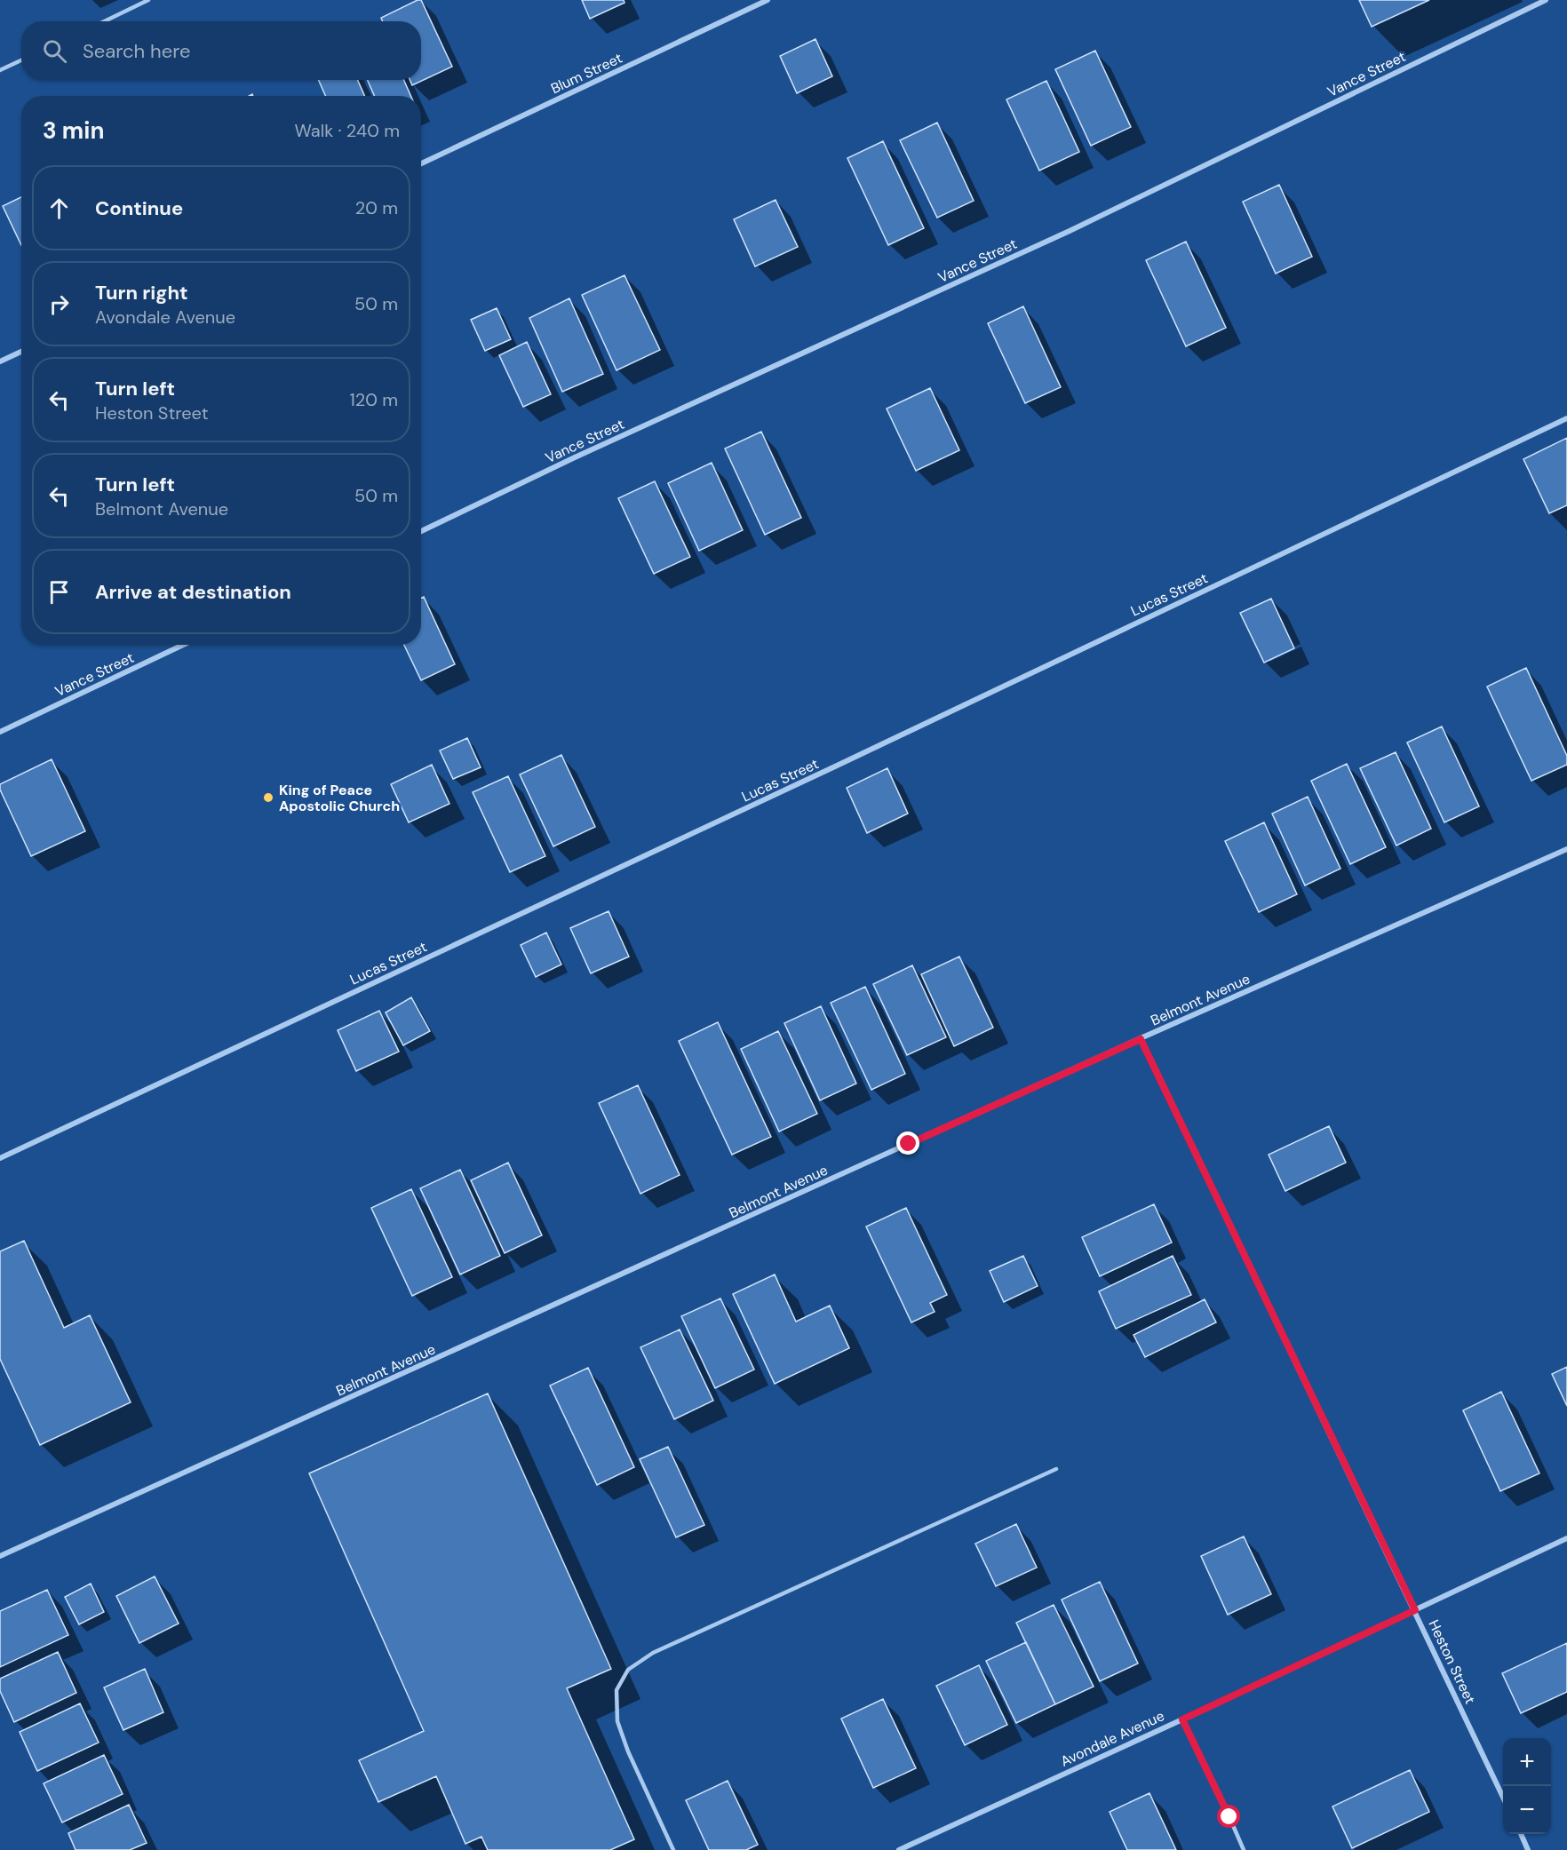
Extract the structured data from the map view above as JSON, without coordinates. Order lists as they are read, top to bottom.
{
  "streets": {
    "street": [
      "Blum Street",
      "Vance Street",
      "Lucas Street",
      "Belmont Avenue",
      "Heston Street",
      "Avondale Avenue"
    ]
  },
  "crossings": [
    ["Belmont Avenue", "Heston Street"],
    ["Heston Street", "Avondale Avenue"]
  ],
  "places": ["King of Peace Apostolic Church"],
  "page": {
    "search": "Search here",
    "heading": ["3 min", "Walk · 240 m"],
    "list": [
      ["Continue", "20 m"],
      ["Turn right", "Avondale Avenue", "50 m"],
      ["Turn left", "Heston Street", "120 m"],
      ["Turn left", "Belmont Avenue", "50 m"],
      "Arrive at destination"
    ],
    "map_buttons": ["+", "−"]
  }
}
